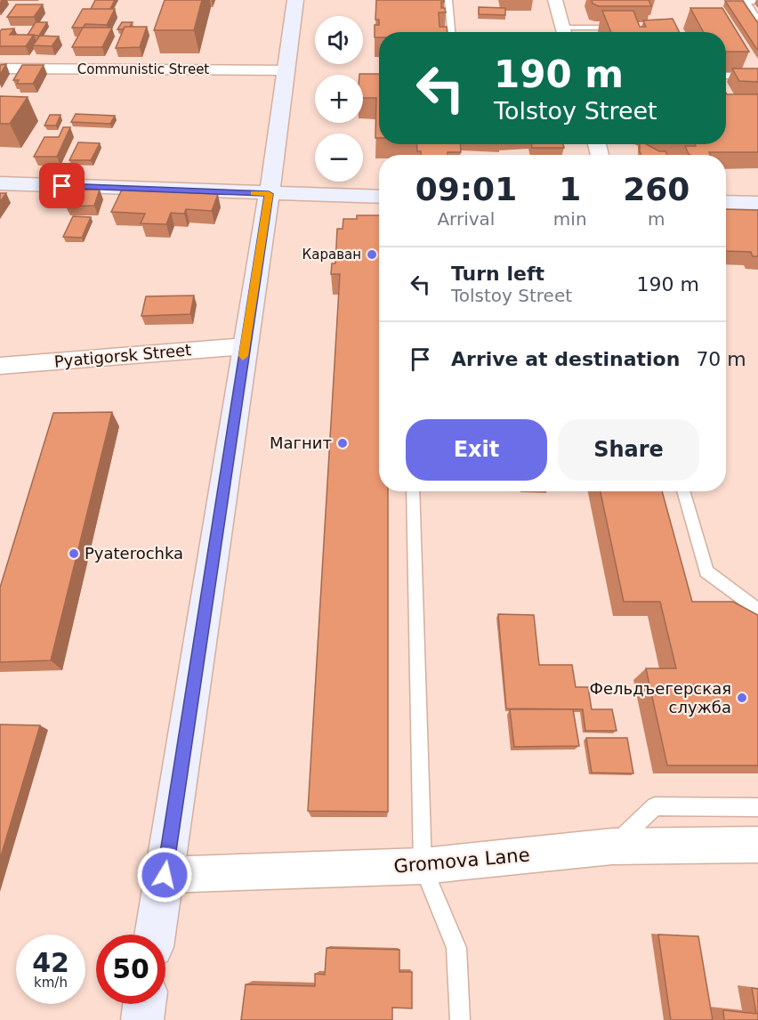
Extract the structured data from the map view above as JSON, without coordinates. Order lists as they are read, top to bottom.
{
  "streets": {
    "street": ["Communistic Street", "Pyatigorsk Street", "Gromova Lane"]
  },
  "places": [
    "Караван",
    "Магнит",
    "Pyaterochka",
    "Фельдъегерская служба"
  ],
  "page": {
    "map_buttons": ["+", "−"],
    "turn": ["190 m", "Tolstoy Street"],
    "eta": [
      "09:01",
      "Arrival",
      "1",
      "min",
      "260",
      "m"
    ],
    "list": [
      {
        "name": "Turn left",
        "note": "Tolstoy Street",
        "value": "190 m"
      },
      {
        "name": "Arrive at destination",
        "value": "70 m"
      }
    ],
    "buttons": ["Exit", "Share"],
    "speed": "42 km/h",
    "limit": "50"
  }
}
